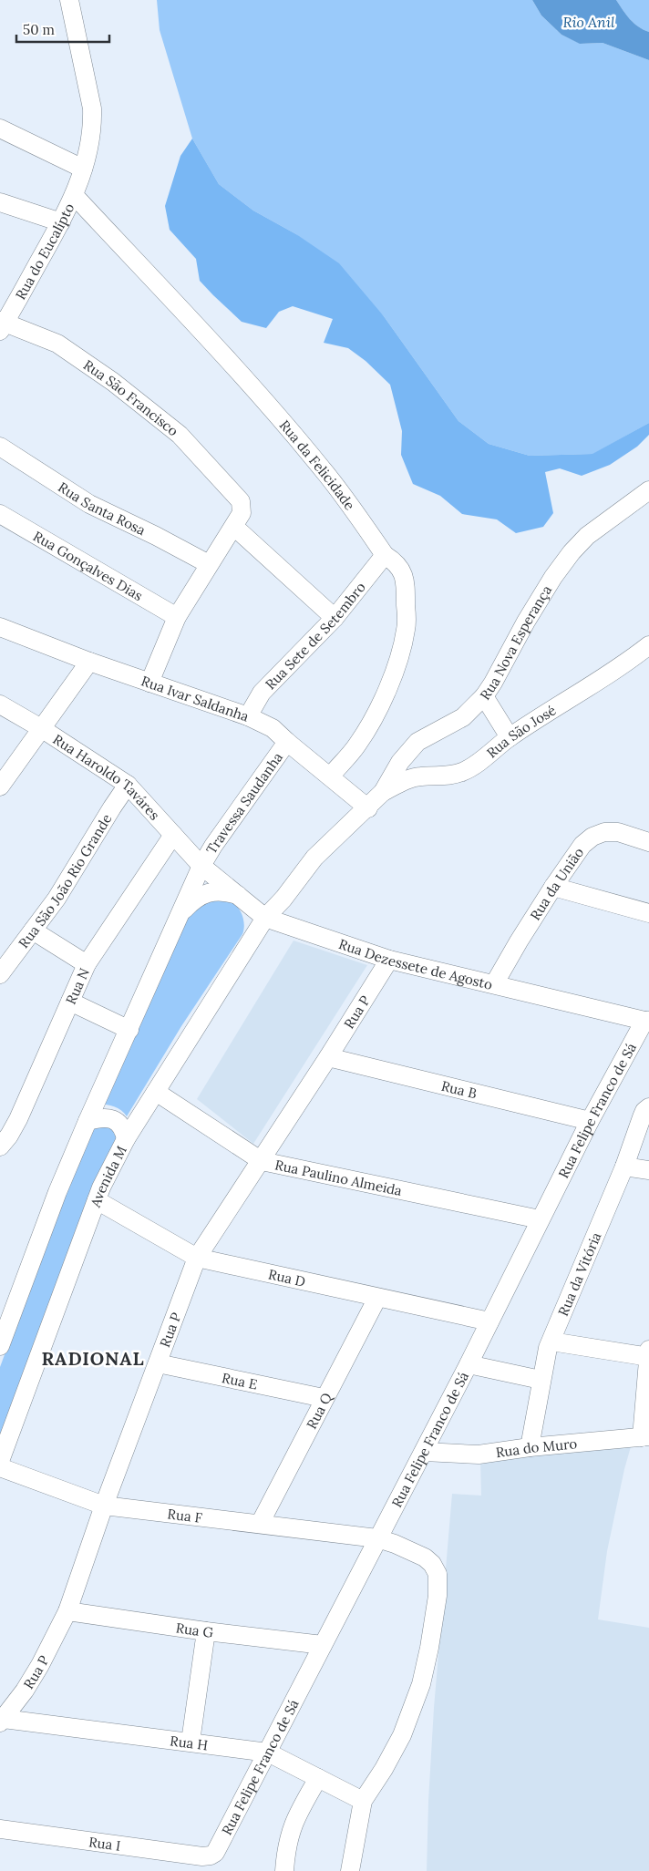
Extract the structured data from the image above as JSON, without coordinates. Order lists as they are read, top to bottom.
{
  "streets": {
    "street": [
      "Rua do Eucalípto",
      "Rua São Francisco",
      "Rua da Felicidade",
      "Rua Santa Rosa",
      "Rua Gonçalves Dias",
      "Rua Sete de Setembro",
      "Rua Nova Esperança",
      "Rua Ivar Saldanha",
      "Rua São José",
      "Rua Haroldo Taváres",
      "Travessa Saudanha",
      "Rua São João Rio Grande",
      "Rua da União",
      "Rua Dezessete de Agosto",
      "Rua N",
      "Rua P",
      "Rua B",
      "Rua Felipe Franco de Sá",
      "Avenida M",
      "Rua Paulino Almeida",
      "Rua da Vitória",
      "Rua D",
      "Rua E",
      "Rua Q",
      "Rua do Muro",
      "Rua F",
      "Rua G",
      "Rua H",
      "Rua I"
    ]
  },
  "crossings": [
    ["Rua do Eucalípto", "Rua São Francisco"],
    ["Rua do Eucalípto", "Rua da Felicidade"],
    ["Rua da Felicidade", "Rua Sete de Setembro"],
    ["Rua da Felicidade", "Rua Ivar Saldanha"],
    ["Rua Sete de Setembro", "Rua Ivar Saldanha"],
    ["Rua Nova Esperança", "Rua São José"],
    ["Rua Nova Esperança", "Avenida M"],
    ["Rua Ivar Saldanha", "Travessa Saudanha"],
    ["Rua Ivar Saldanha", "Avenida M"],
    ["Rua São José", "Avenida M"],
    ["Rua Haroldo Taváres", "Travessa Saudanha"],
    ["Rua Haroldo Taváres", "Rua São João Rio Grande"],
    ["Rua Haroldo Taváres", "Rua Dezessete de Agosto"],
    ["Rua Haroldo Taváres", "Rua N"],
    ["Travessa Saudanha", "Rua Dezessete de Agosto"],
    ["Rua da União", "Rua Dezessete de Agosto"],
    ["Rua Dezessete de Agosto", "Rua P"],
    ["Rua Dezessete de Agosto", "Rua Felipe Franco de Sá"],
    ["Rua Dezessete de Agosto", "Avenida M"],
    ["Rua P", "Rua B"],
    ["Rua P", "Rua Paulino Almeida"],
    ["Rua P", "Rua D"],
    ["Rua P", "Rua E"],
    ["Rua P", "Rua F"],
    ["Rua P", "Rua G"],
    ["Rua P", "Rua H"],
    ["Rua B", "Rua Felipe Franco de Sá"],
    ["Rua Felipe Franco de Sá", "Rua Paulino Almeida"],
    ["Rua Felipe Franco de Sá", "Rua D"],
    ["Rua Felipe Franco de Sá", "Rua do Muro"],
    ["Rua Felipe Franco de Sá", "Rua F"],
    ["Rua Felipe Franco de Sá", "Rua G"],
    ["Rua Felipe Franco de Sá", "Rua H"],
    ["Rua Felipe Franco de Sá", "Rua I"],
    ["Avenida M", "Rua Paulino Almeida"],
    ["Avenida M", "Rua D"],
    ["Rua da Vitória", "Rua do Muro"],
    ["Rua D", "Rua Q"],
    ["Rua E", "Rua Q"],
    ["Rua Q", "Rua F"],
    ["Rua F", "Rua H"]
  ],
  "districts": ["RADIONAL"],
  "water": ["Rio Anil"],
  "scale_bar": "50 m"
}
